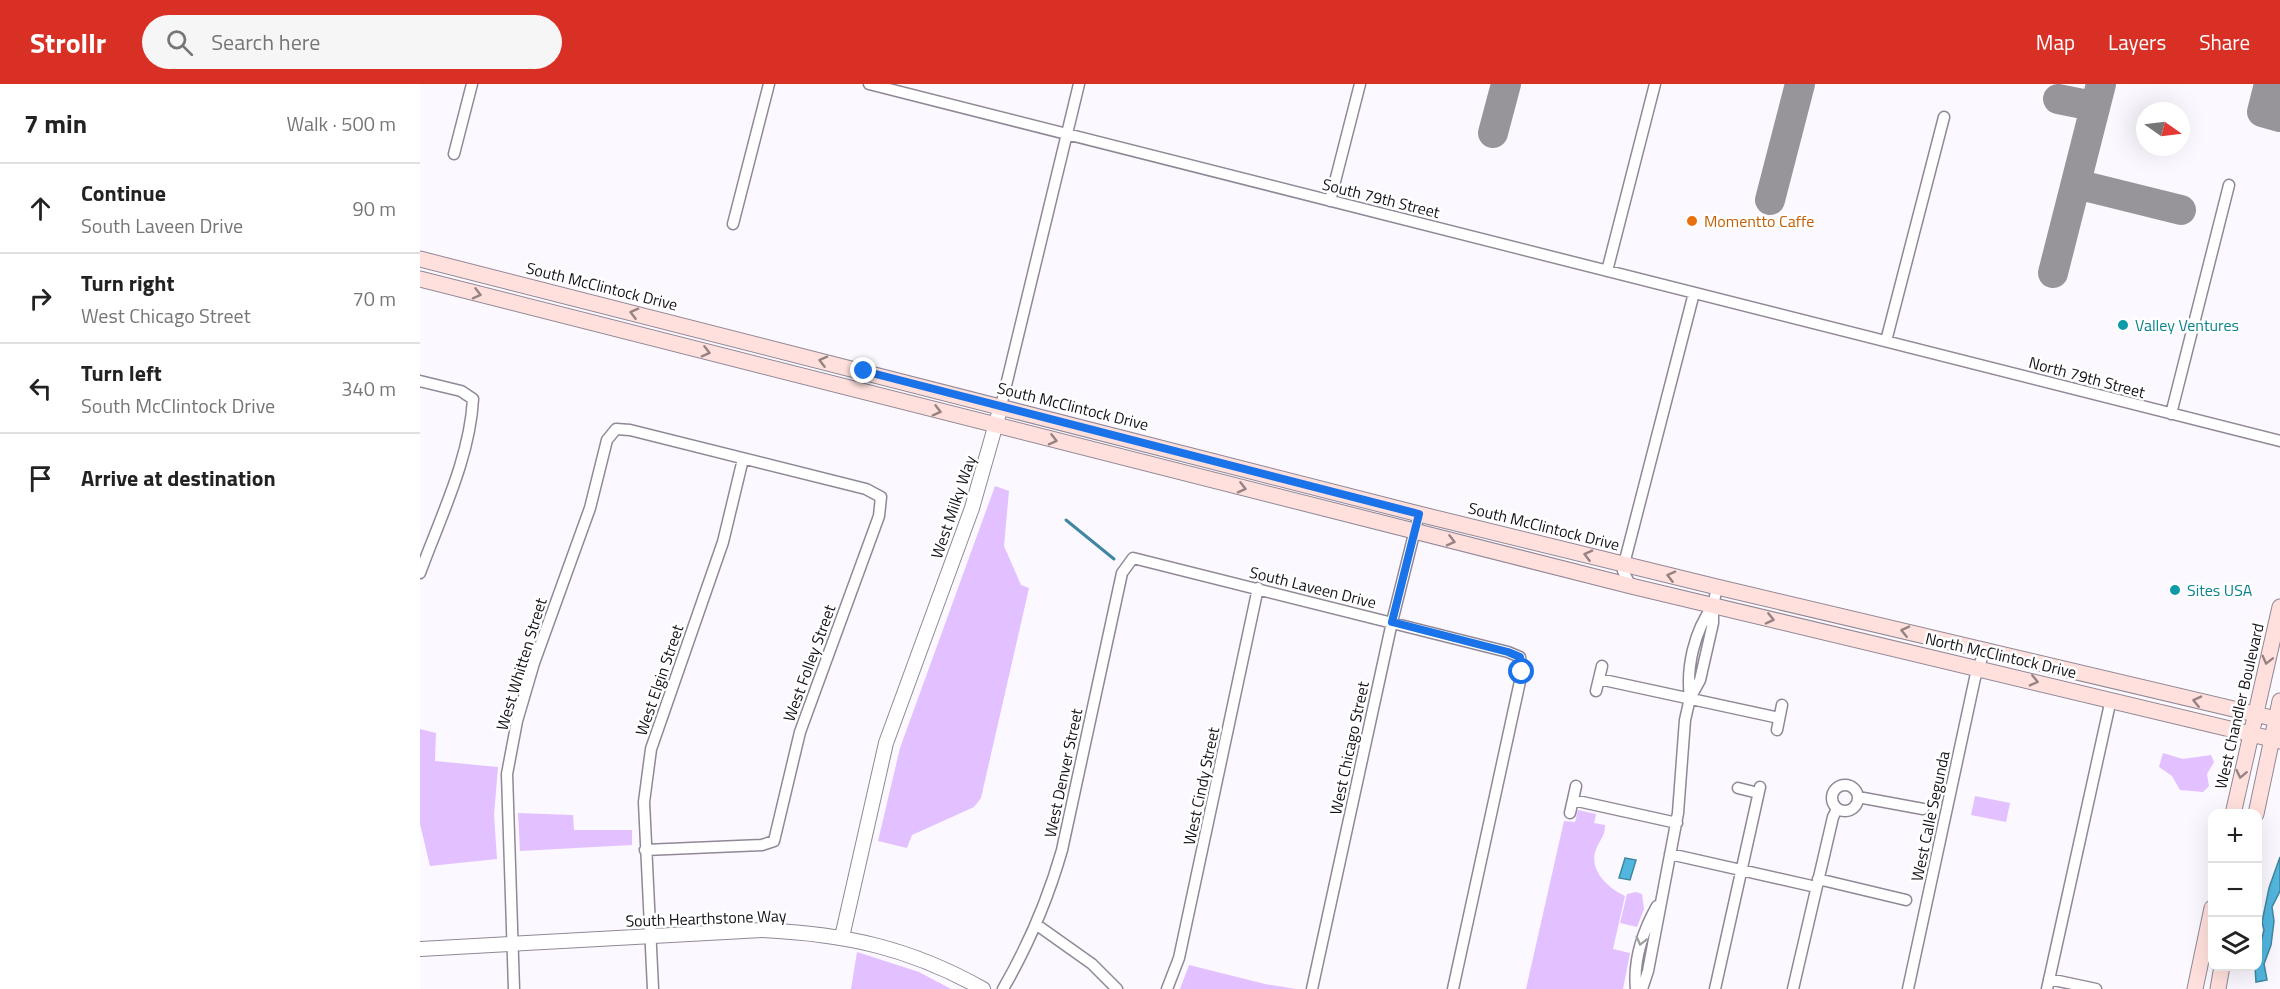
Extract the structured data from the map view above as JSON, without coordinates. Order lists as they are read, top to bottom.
{
  "streets": {
    "main road": ["South McClintock Drive", "North McClintock Drive", "West Chandler Boulevard"],
    "street": [
      "South 79th Street",
      "North 79th Street",
      "West Milky Way",
      "South Laveen Drive",
      "West Folley Street",
      "West Whitten Street",
      "West Elgin Street",
      "West Chicago Street",
      "West Denver Street",
      "West Cindy Street",
      "West Calle Segunda",
      "South Hearthstone Way"
    ]
  },
  "crossings": [
    ["South 79th Street", "North 79th Street"],
    ["South 79th Street", "West Milky Way"],
    ["South McClintock Drive", "West Milky Way"],
    ["South McClintock Drive", "North McClintock Drive"],
    ["South McClintock Drive", "West Chicago Street"],
    ["West Milky Way", "South Hearthstone Way"],
    ["South Laveen Drive", "West Chicago Street"],
    ["South Laveen Drive", "West Denver Street"],
    ["South Laveen Drive", "West Cindy Street"],
    ["North McClintock Drive", "West Chandler Boulevard"],
    ["North McClintock Drive", "West Calle Segunda"],
    ["West Folley Street", "West Whitten Street"],
    ["West Folley Street", "West Elgin Street"],
    ["West Whitten Street", "West Elgin Street"],
    ["West Whitten Street", "South Hearthstone Way"],
    ["West Elgin Street", "South Hearthstone Way"]
  ],
  "places": ["Momentto Caffe", "Valley Ventures", "Sites USA"],
  "north": "right",
  "page": {
    "header": "Strollr",
    "search": "Search here",
    "nav": ["Map", "Layers", "Share"],
    "heading": ["7 min", "Walk · 500 m"],
    "list": [
      ["Continue", "South Laveen Drive", "90 m"],
      ["Turn right", "West Chicago Street", "70 m"],
      ["Turn left", "South McClintock Drive", "340 m"],
      "Arrive at destination"
    ],
    "map_buttons": ["+", "−"]
  }
}
